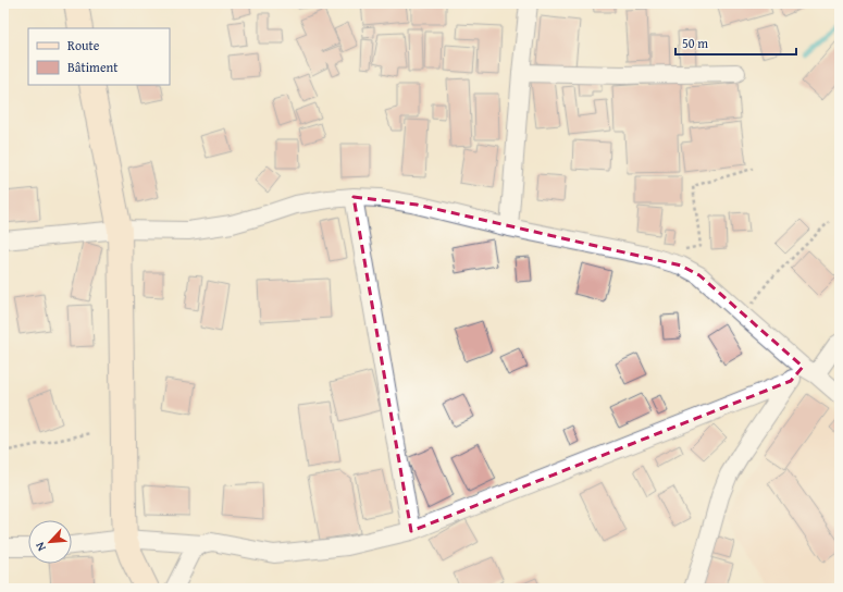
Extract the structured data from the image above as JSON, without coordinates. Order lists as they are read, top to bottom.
{
  "legend": ["Route", "Bâtiment"],
  "scale_bar": "50 m",
  "north": "bottom left"
}
